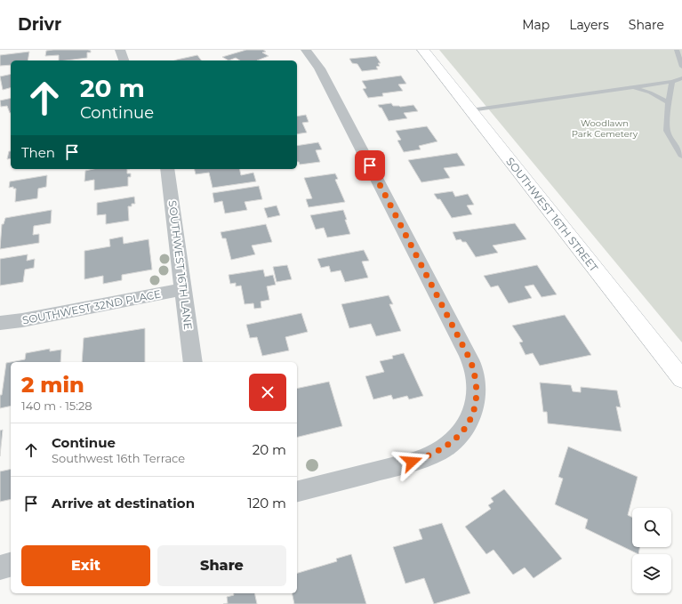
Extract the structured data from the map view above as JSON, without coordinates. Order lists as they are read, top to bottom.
{
  "streets": {
    "street": ["SOUTHWEST 16TH STREET", "SOUTHWEST 16TH LANE", "SOUTHWEST 32ND PLACE"]
  },
  "crossings": [
    ["SOUTHWEST 16TH LANE", "SOUTHWEST 32ND PLACE"]
  ],
  "parks": ["Woodlawn Park Cemetery"],
  "page": {
    "header": "Drivr",
    "nav": ["Map", "Layers", "Share"],
    "turn": ["20 m", "Continue"],
    "then": "Then",
    "heading": ["2 min", "140 m · 15:28"],
    "list": [
      {
        "name": "Continue",
        "note": "Southwest 16th Terrace",
        "value": "20 m"
      },
      {
        "name": "Arrive at destination",
        "value": "120 m"
      }
    ],
    "buttons": ["Exit", "Share"]
  }
}
